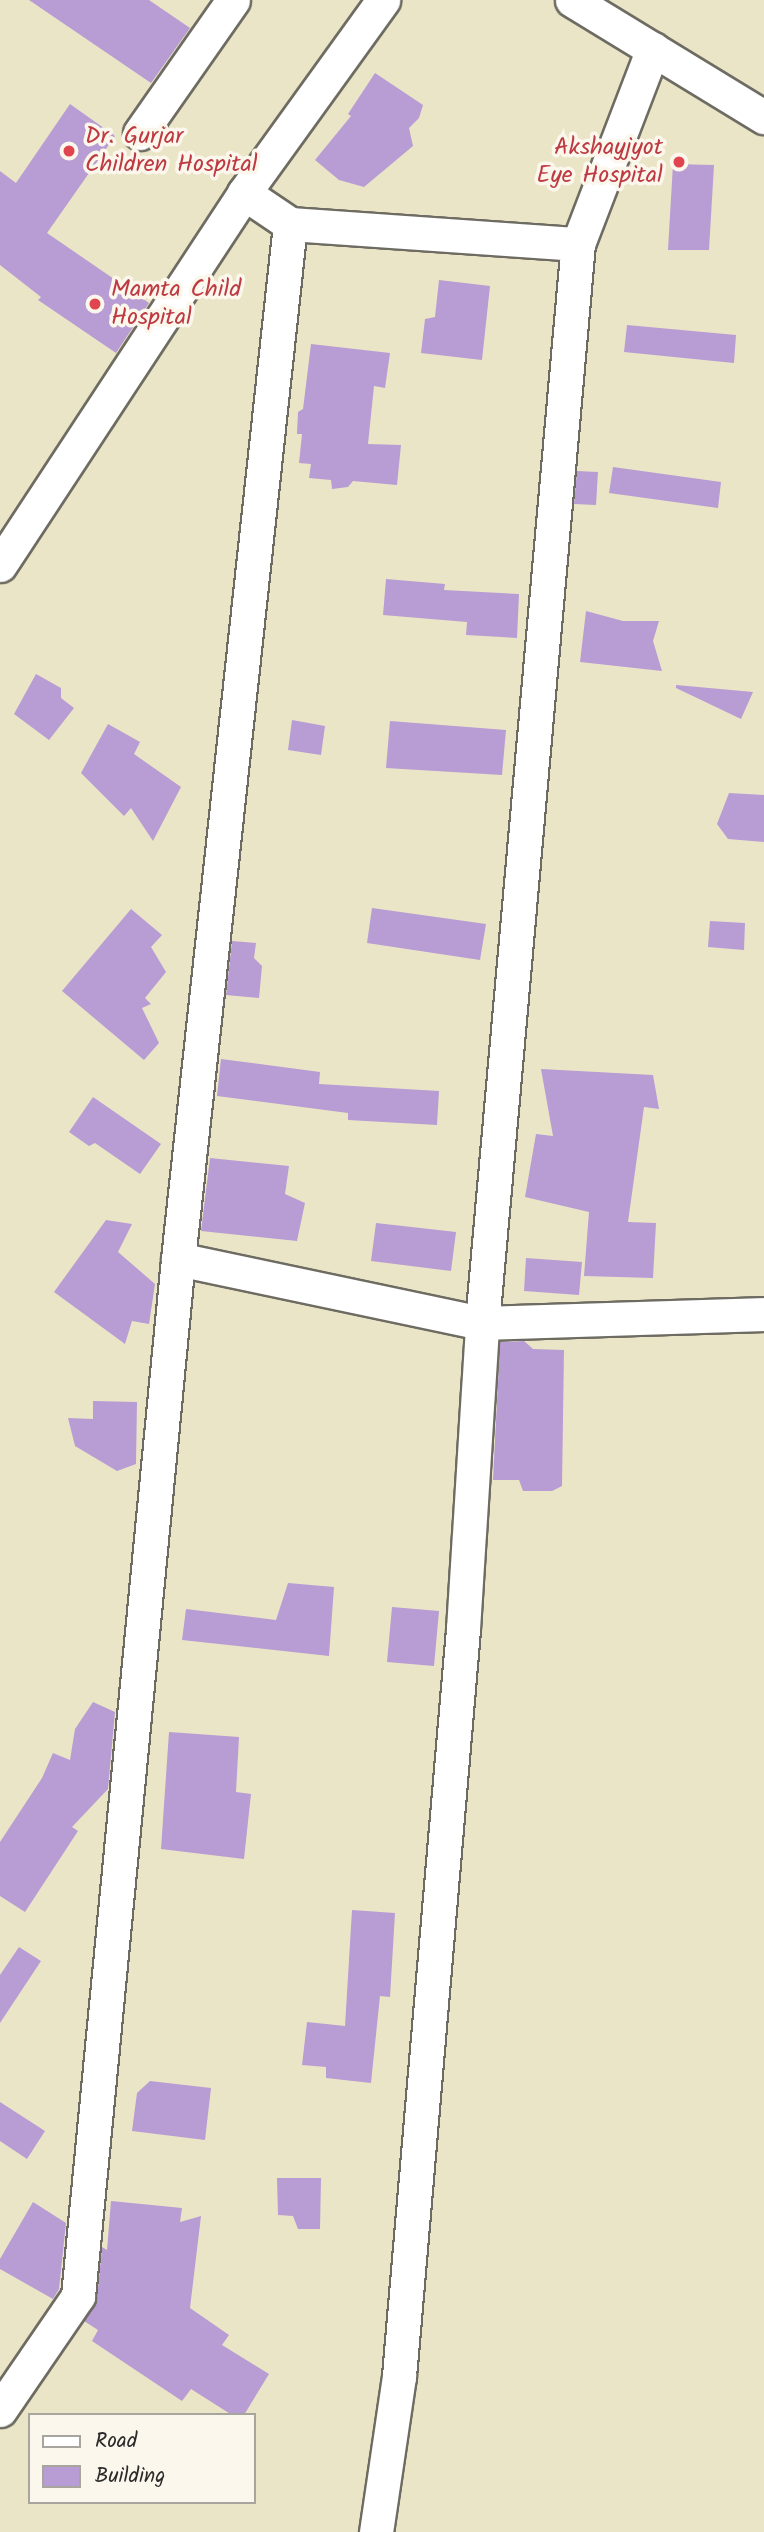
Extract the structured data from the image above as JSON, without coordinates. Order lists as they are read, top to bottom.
{
  "places": ["Dr. Gurjar Children Hospital", "Akshayjyot Eye Hospital", "Mamta Child Hospital"],
  "legend": ["Road", "Building"]
}
